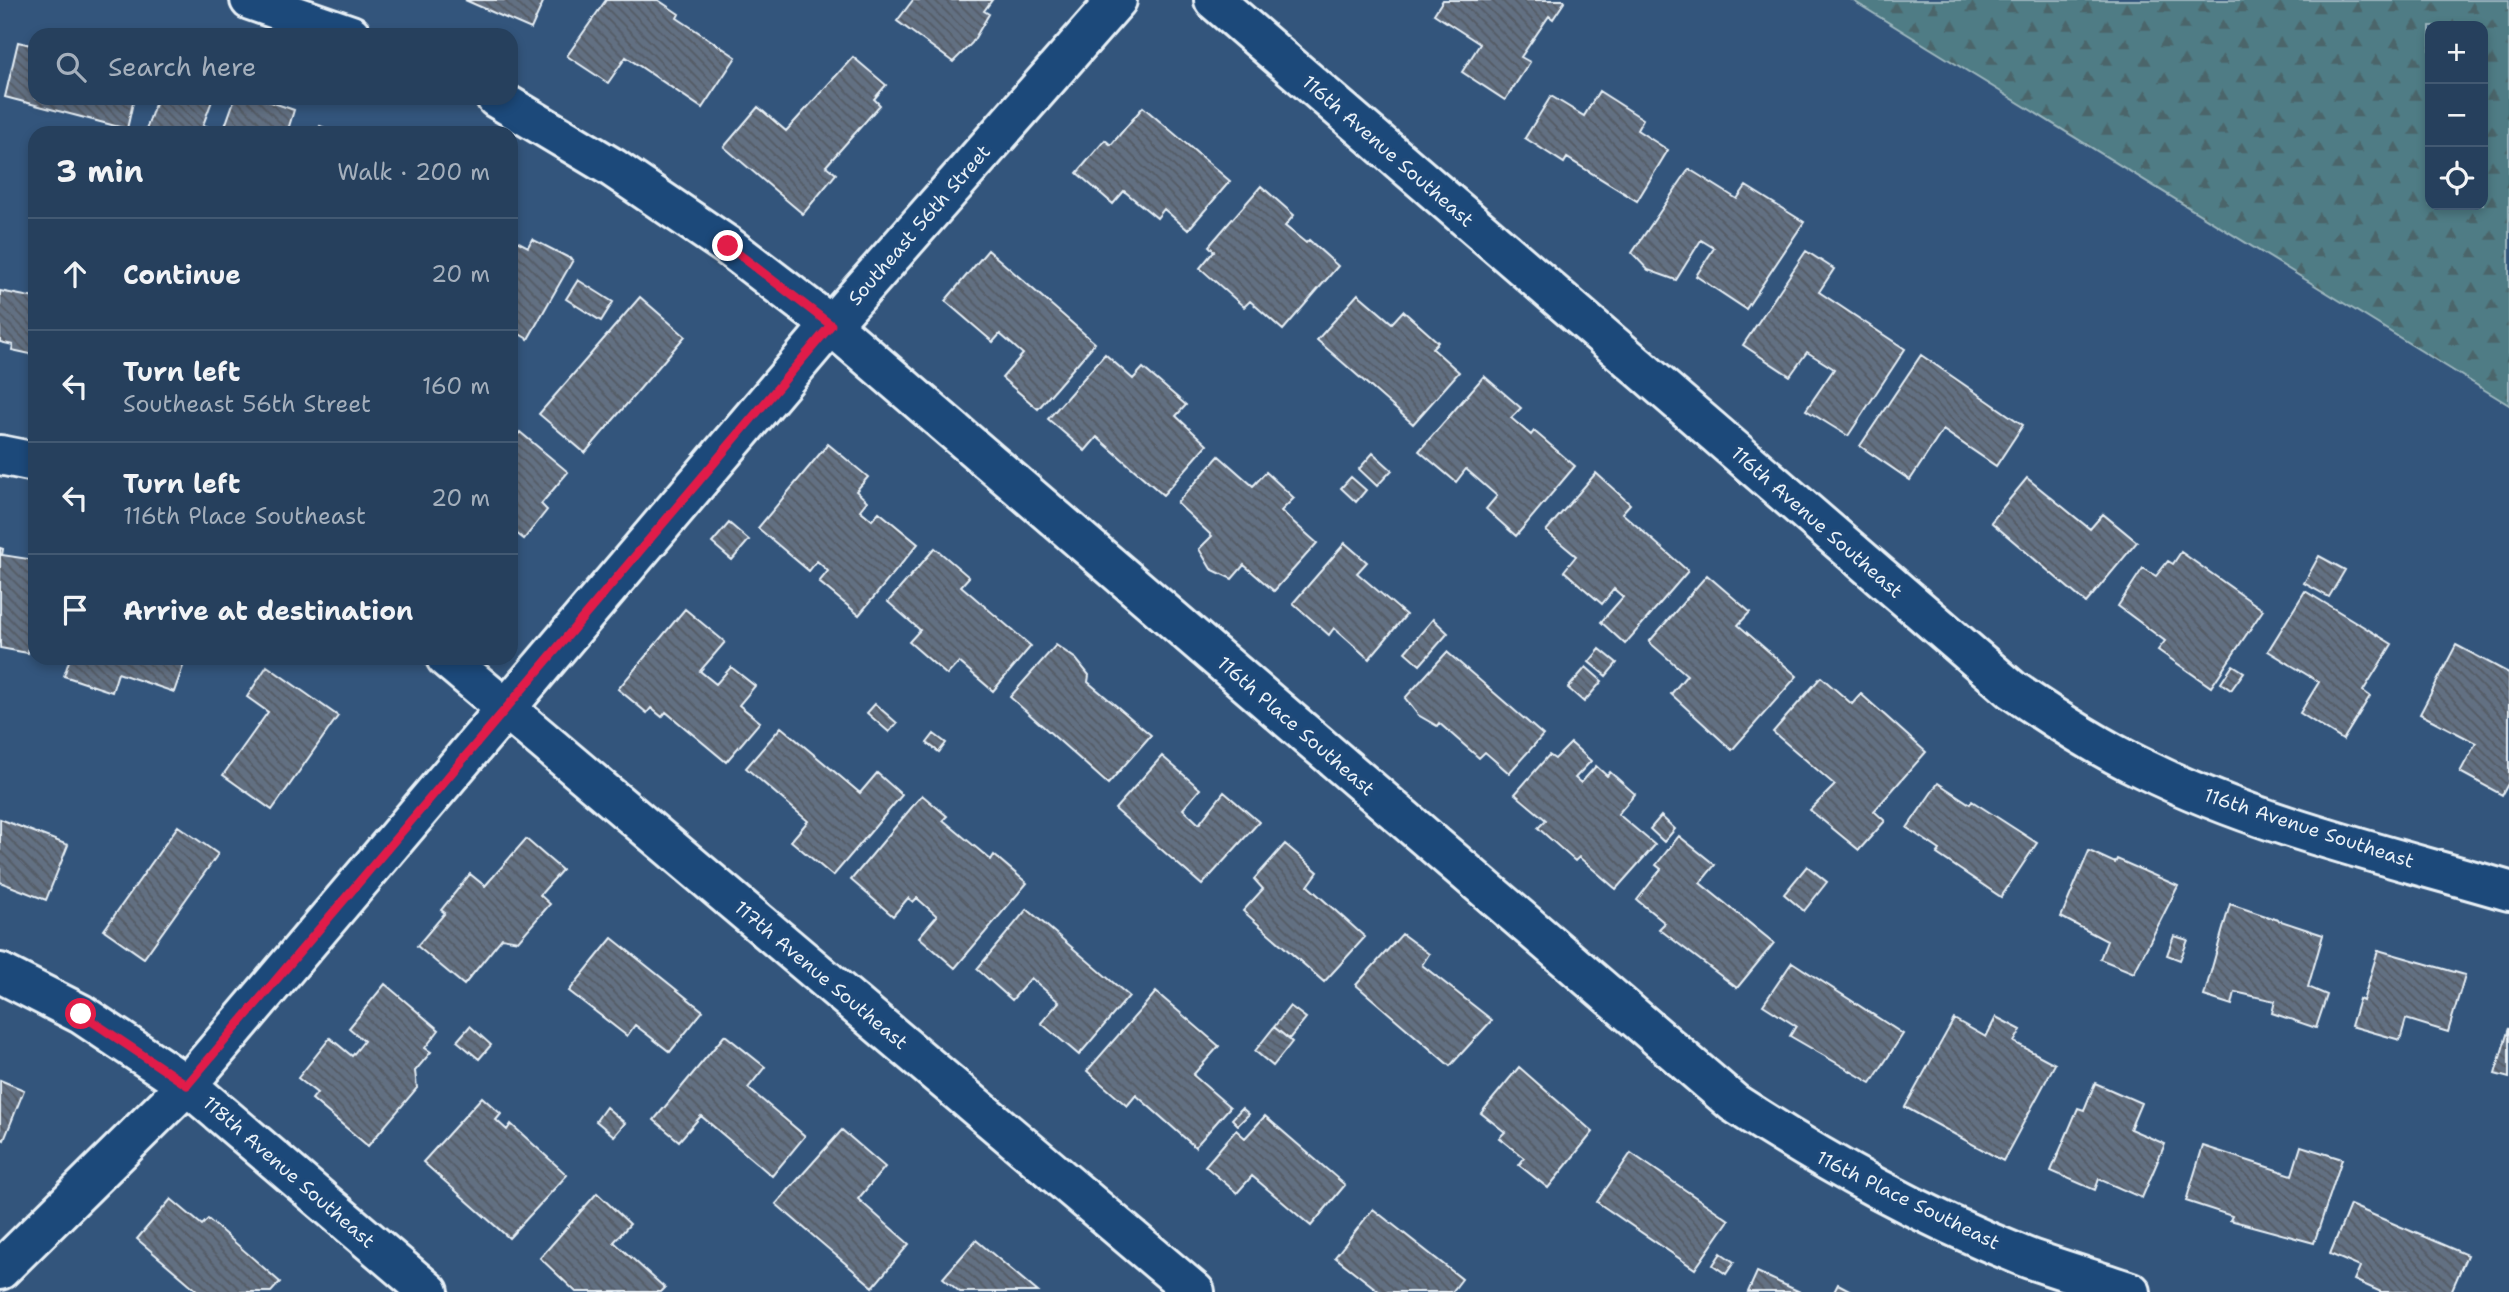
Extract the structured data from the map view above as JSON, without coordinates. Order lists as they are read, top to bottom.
{
  "streets": {
    "street": [
      "116th Avenue Southeast",
      "Southeast 56th Street",
      "116th Place Southeast",
      "117th Avenue Southeast",
      "118th Avenue Southeast"
    ]
  },
  "crossings": [
    ["Southeast 56th Street", "116th Place Southeast"],
    ["Southeast 56th Street", "117th Avenue Southeast"],
    ["Southeast 56th Street", "118th Avenue Southeast"]
  ],
  "page": {
    "map_buttons": ["+", "−"],
    "search": "Search here",
    "heading": ["3 min", "Walk · 200 m"],
    "list": [
      ["Continue", "20 m"],
      ["Turn left", "Southeast 56th Street", "160 m"],
      ["Turn left", "116th Place Southeast", "20 m"],
      "Arrive at destination"
    ]
  }
}
